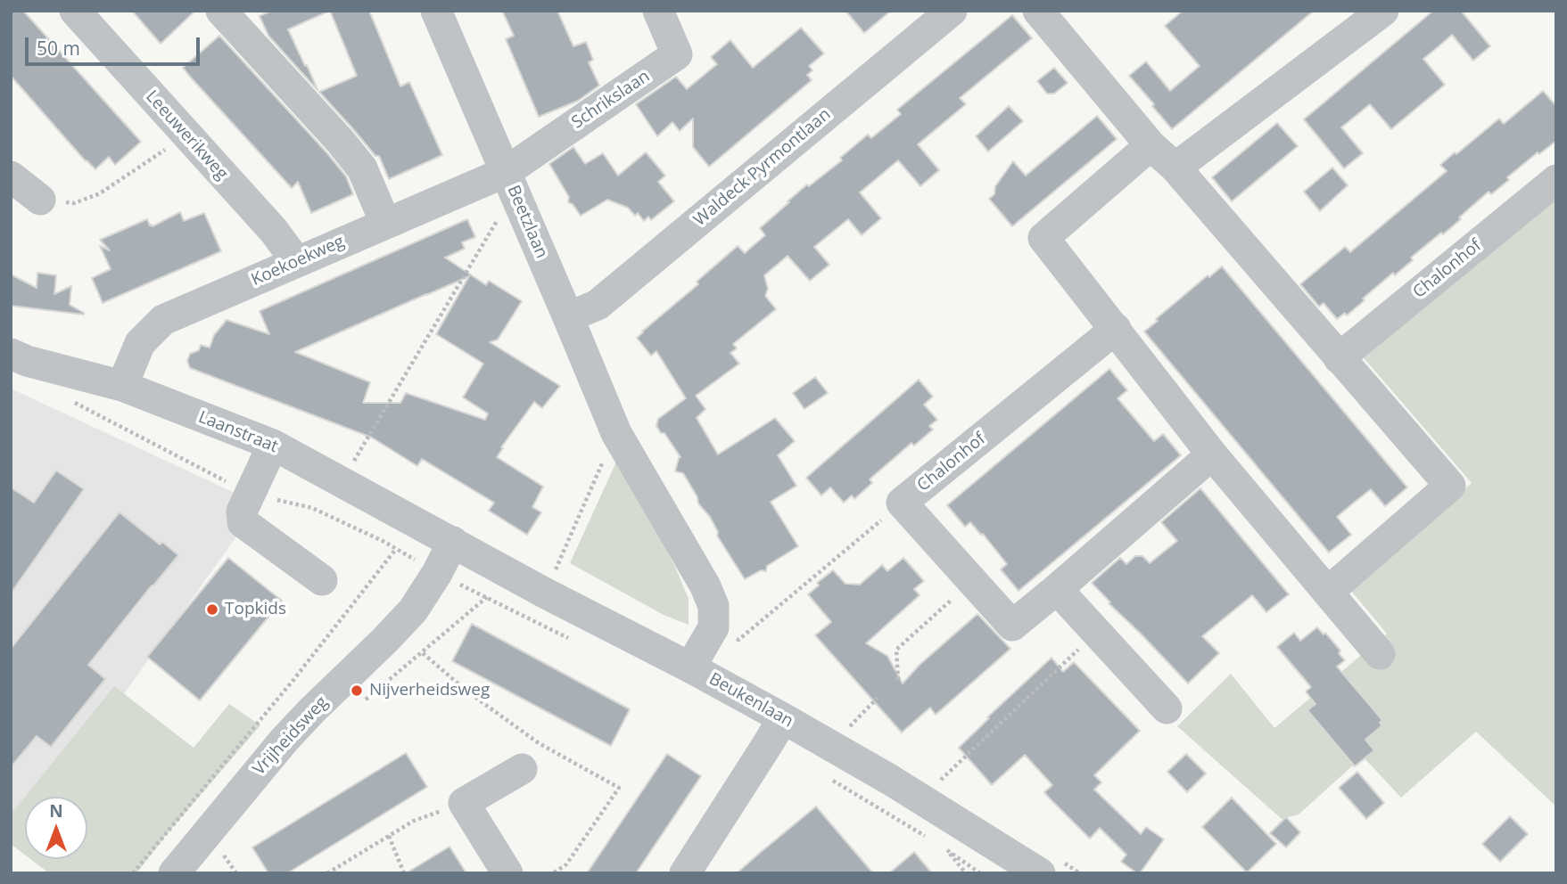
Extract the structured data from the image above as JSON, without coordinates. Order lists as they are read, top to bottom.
{
  "streets": {
    "street": [
      "Schrikslaan",
      "Leeuwerikweg",
      "Waldeck Pyrmontlaan",
      "Beetzlaan",
      "Koekoekweg",
      "Chalonhof",
      "Laanstraat",
      "Beukenlaan",
      "Vrijheidsweg"
    ]
  },
  "crossings": [
    ["Schrikslaan", "Beetzlaan"],
    ["Schrikslaan", "Koekoekweg"],
    ["Leeuwerikweg", "Koekoekweg"],
    ["Waldeck Pyrmontlaan", "Beetzlaan"],
    ["Beetzlaan", "Koekoekweg"],
    ["Koekoekweg", "Laanstraat"],
    ["Laanstraat", "Beukenlaan"],
    ["Laanstraat", "Vrijheidsweg"],
    ["Beukenlaan", "Vrijheidsweg"]
  ],
  "places": ["Topkids", "Nijverheidsweg"],
  "scale_bar": "50 m",
  "north": "top"
}
